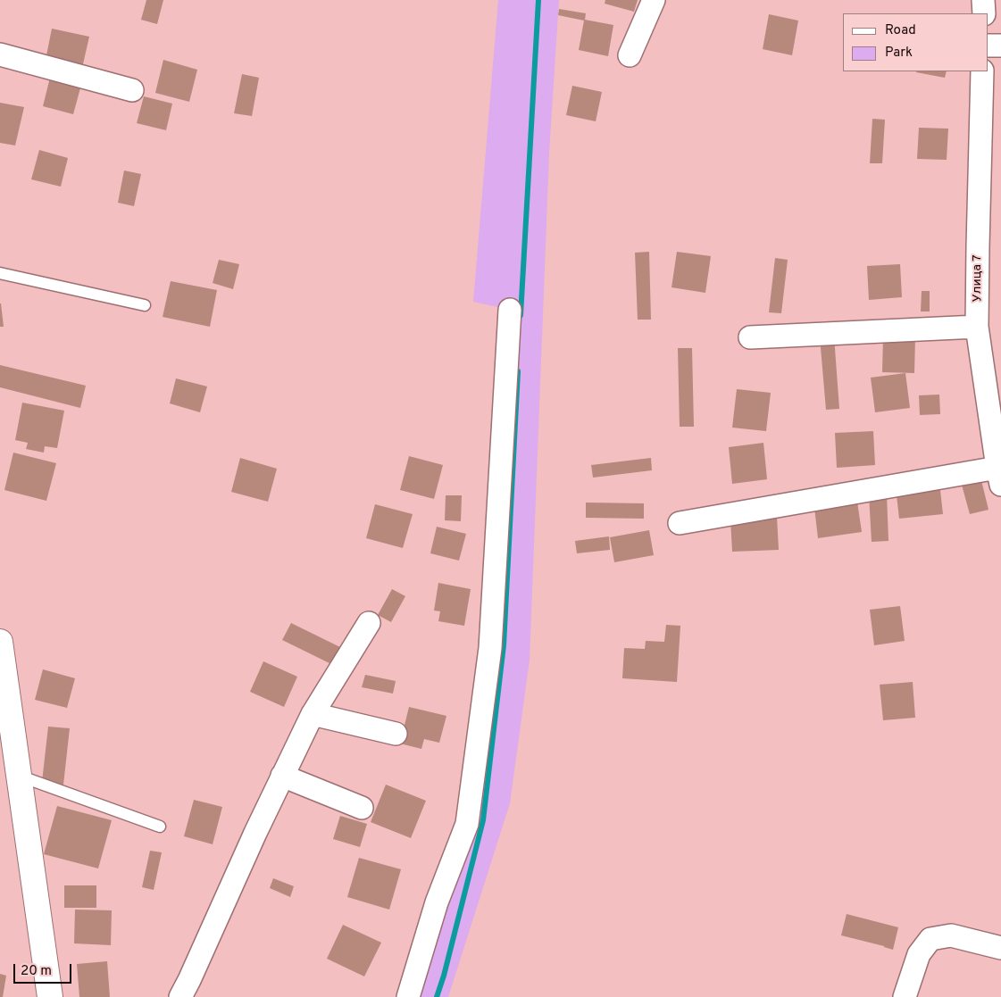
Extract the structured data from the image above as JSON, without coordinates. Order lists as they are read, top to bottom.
{
  "streets": {
    "street": ["Улица 7"]
  },
  "legend": ["Road", "Park"],
  "scale_bar": "20 m"
}
